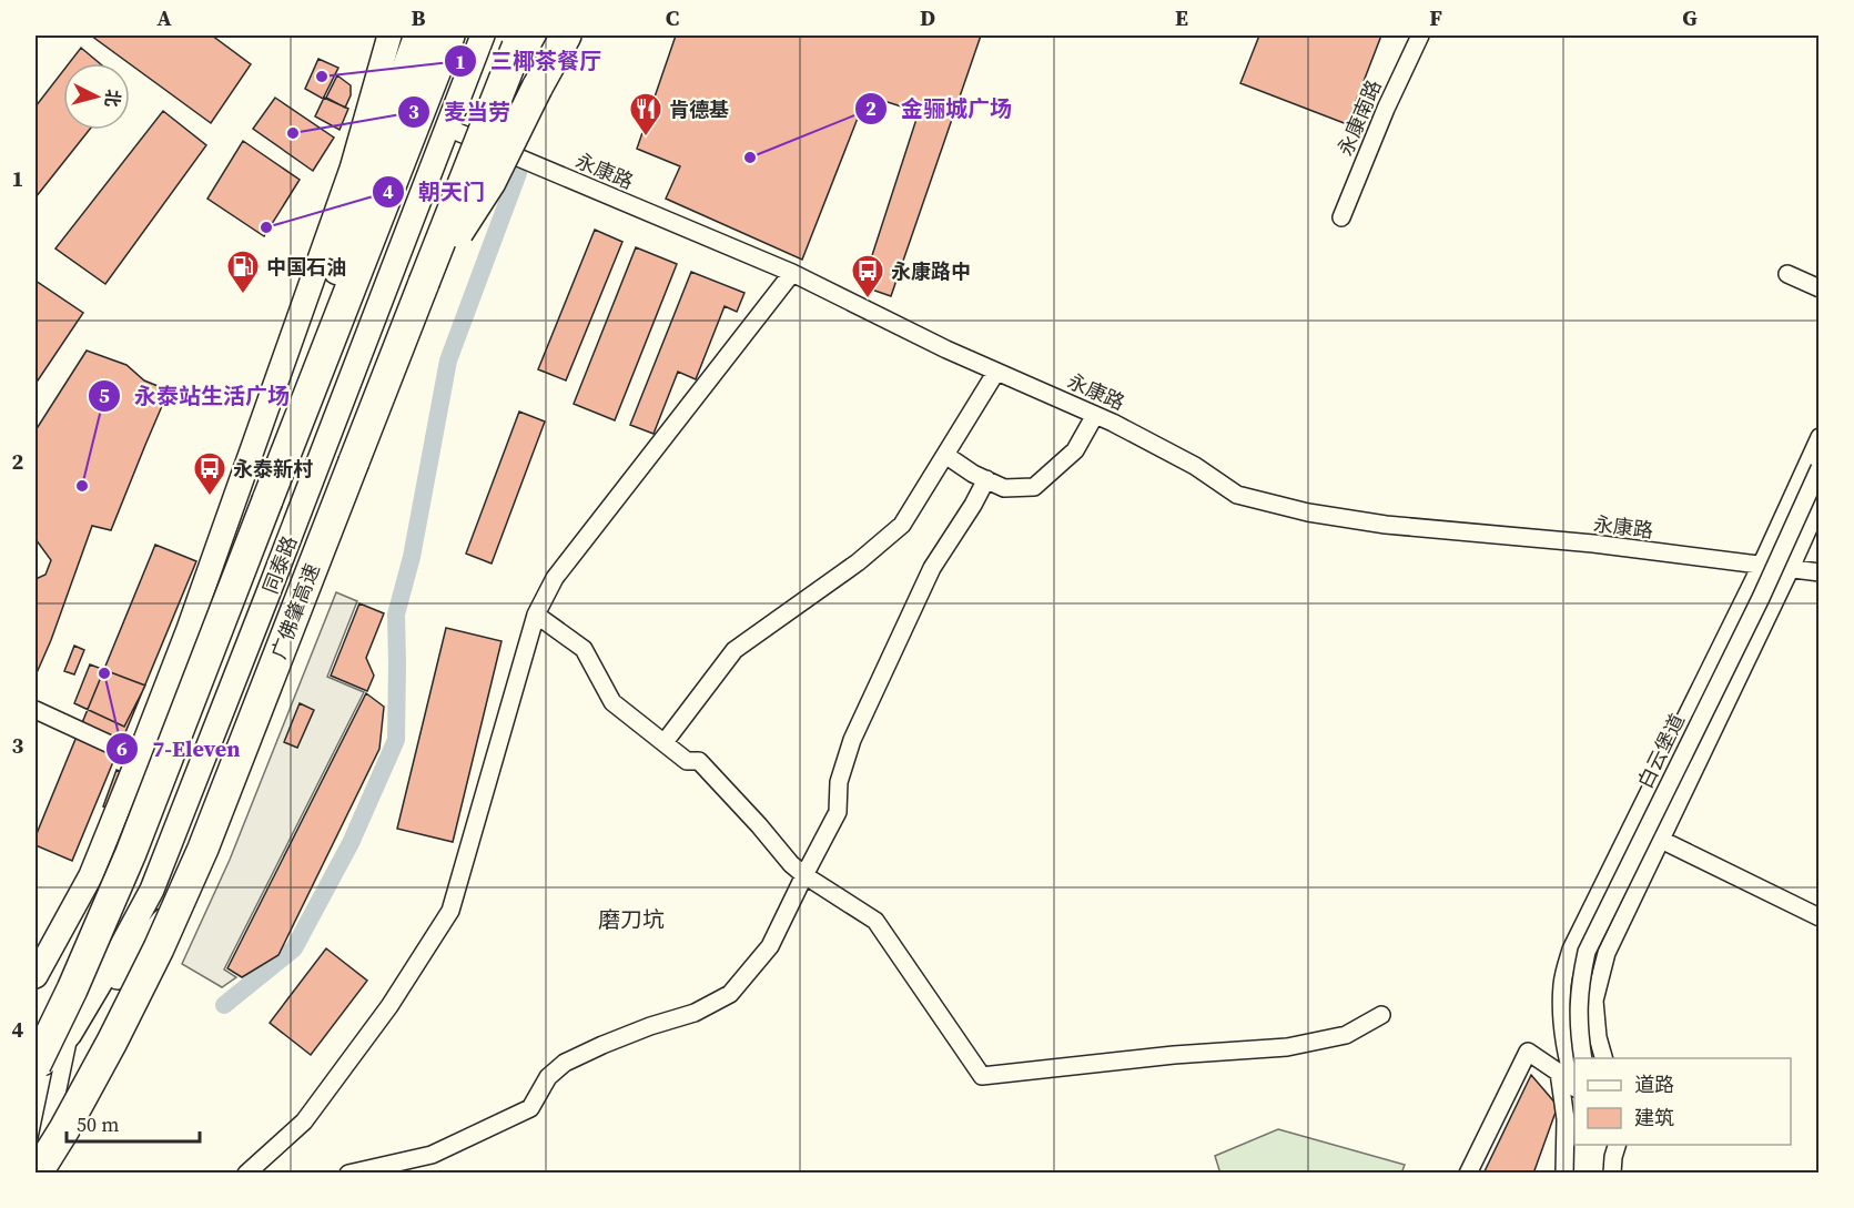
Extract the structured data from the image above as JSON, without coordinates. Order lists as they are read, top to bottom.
{
  "streets": {
    "highway": ["广佛肇高速"],
    "main road": ["同泰路"],
    "street": ["永康南路", "永康路", "白云堡道"]
  },
  "crossings": [
    ["永康路", "同泰路"]
  ],
  "districts": ["磨刀坑"],
  "places": {
    "other": [
      "三椰茶餐厅",
      "麦当劳",
      "金骊城广场",
      "朝天门",
      "永泰站生活广场",
      "7-Eleven"
    ],
    "restaurant": ["肯德基"],
    "fuel station": ["中国石油"],
    "bus stop": ["永康路中", "永泰新村"]
  },
  "legend": ["道路", "建筑"],
  "scale_bar": "50 m",
  "north": "right",
  "grid": {
    "columns": [
      "A",
      "B",
      "C",
      "D",
      "E",
      "F",
      "G"
    ],
    "rows": [
      "1",
      "2",
      "3",
      "4"
    ]
  }
}
